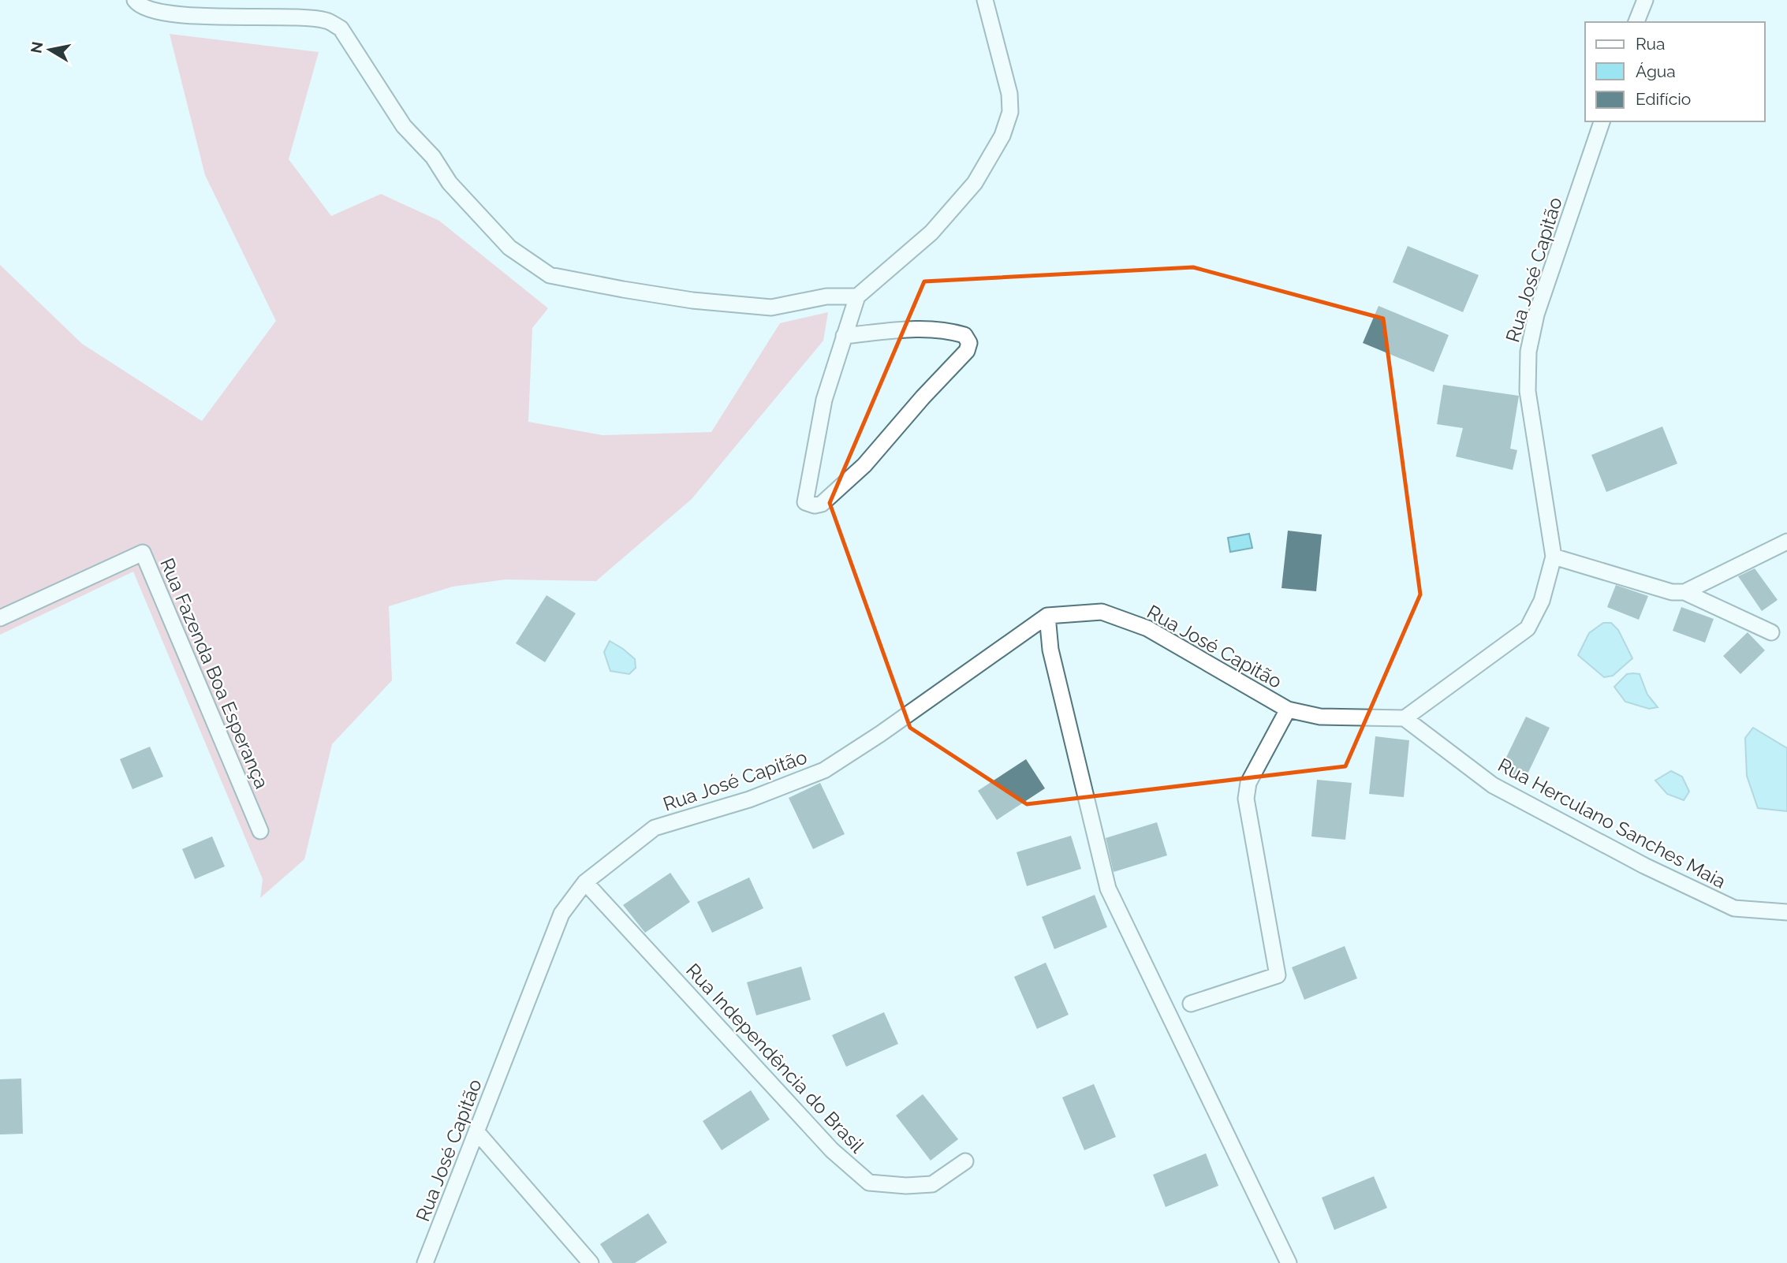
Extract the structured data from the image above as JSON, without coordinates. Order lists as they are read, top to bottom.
{
  "streets": {
    "street": [
      "Rua José Capitão",
      "Rua Fazenda Boa Esperança",
      "Rua Herculano Sanches Maia",
      "Rua Independência do Brasil"
    ]
  },
  "crossings": [
    ["Rua José Capitão", "Rua Herculano Sanches Maia"],
    ["Rua José Capitão", "Rua Independência do Brasil"]
  ],
  "legend": ["Rua", "Água", "Edifício"],
  "north": "left"
}
